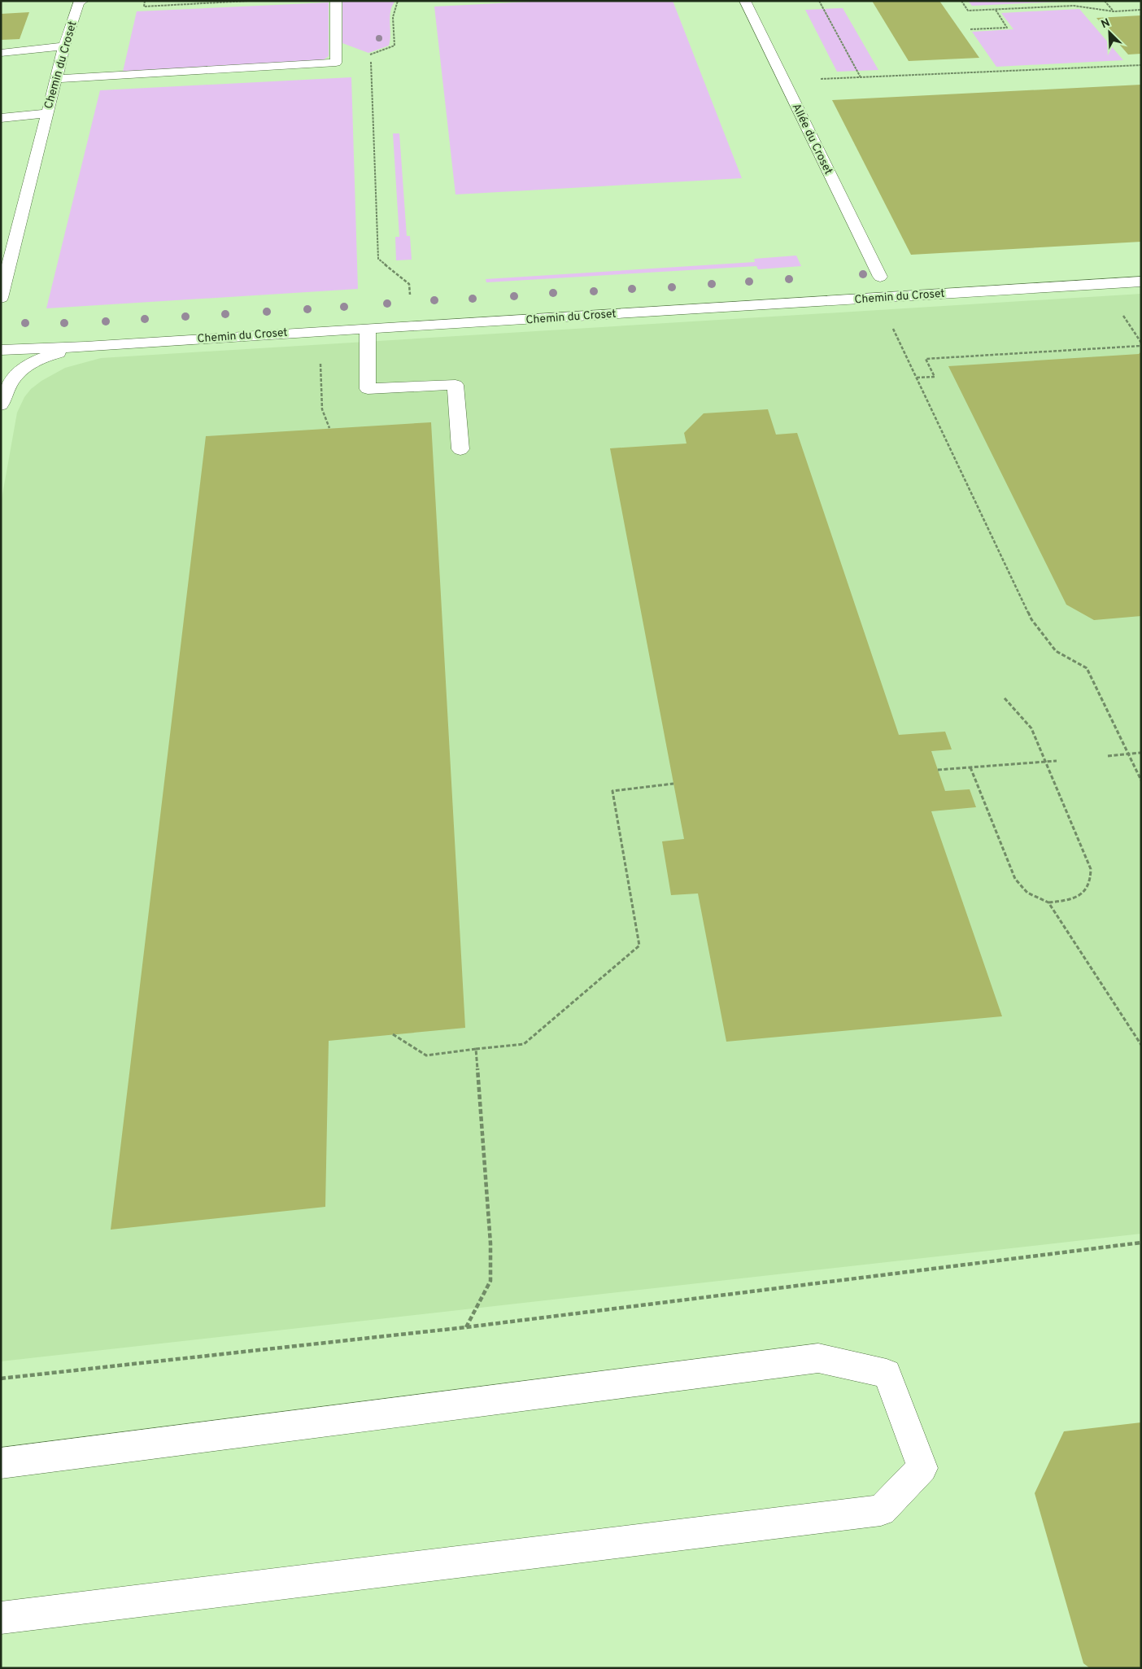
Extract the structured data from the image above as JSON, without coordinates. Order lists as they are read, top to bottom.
{
  "streets": {
    "street": ["Chemin du Croset", "Allée du Croset"]
  },
  "north": "top left"
}
